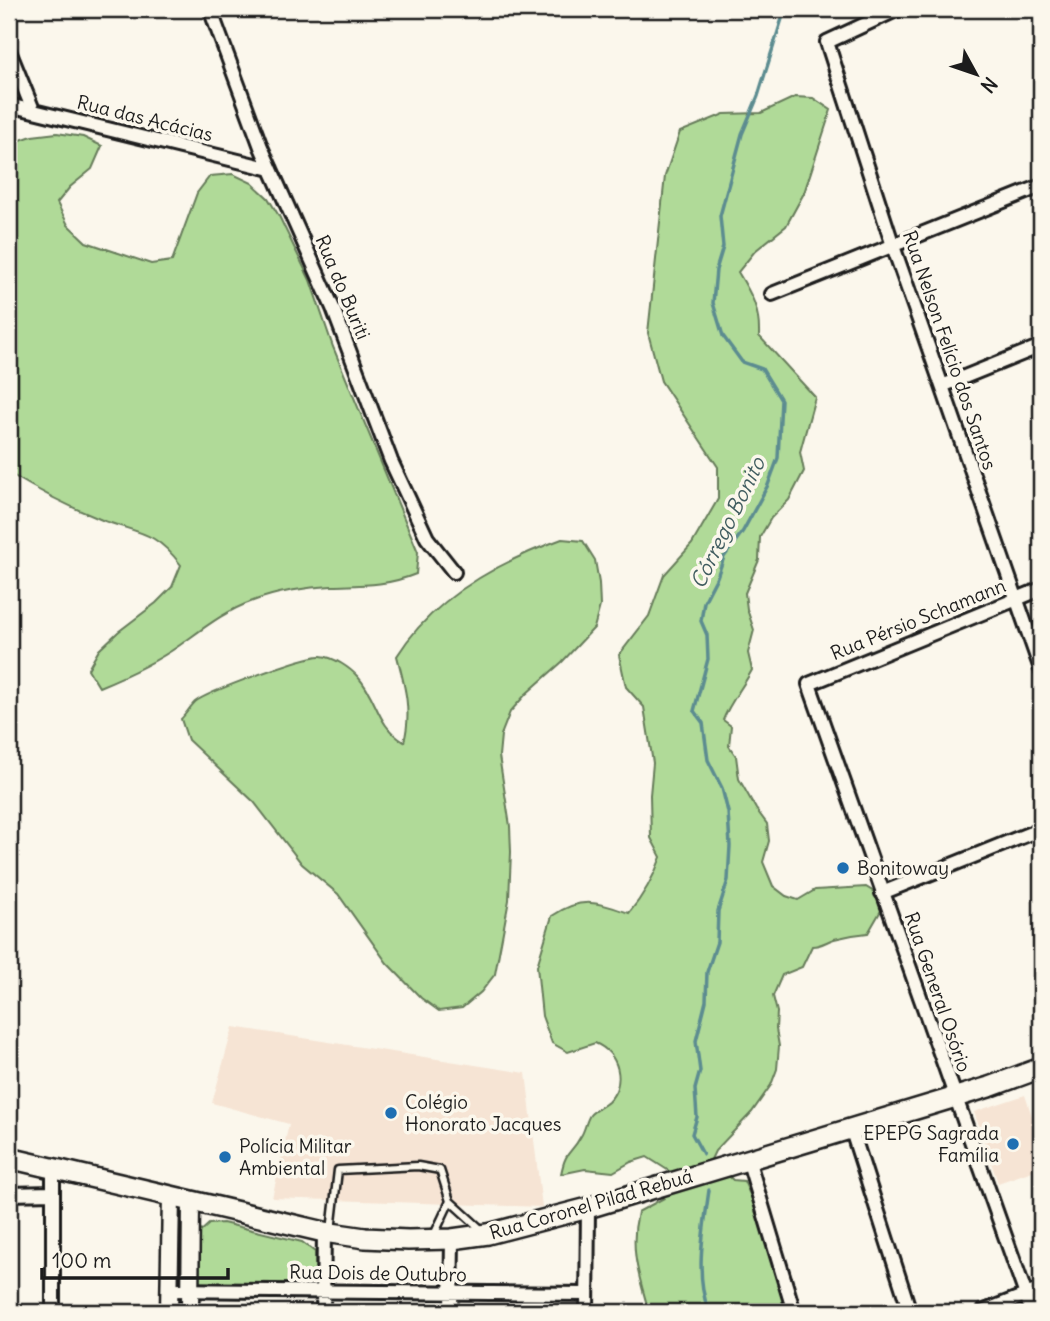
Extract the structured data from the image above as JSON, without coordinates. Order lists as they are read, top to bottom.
{
  "streets": {
    "main road": ["Rua Coronel Pilad Rebuá"],
    "street": [
      "Rua das Acácias",
      "Rua do Buriti",
      "Rua Nelson Felício dos Santos",
      "Rua Pérsio Schamann",
      "Rua General Osório",
      "Rua Dois de Outubro"
    ]
  },
  "crossings": [
    ["Rua das Acácias", "Rua do Buriti"],
    ["Rua Nelson Felício dos Santos", "Rua Pérsio Schamann"],
    ["Rua Pérsio Schamann", "Rua General Osório"],
    ["Rua General Osório", "Rua Coronel Pilad Rebuá"]
  ],
  "water": ["Córrego Bonito"],
  "places": [
    "Bonitoway",
    "Colégio Honorato Jacques",
    "EPEPG Sagrada Família",
    "Polícia Militar Ambiental"
  ],
  "scale_bar": "100 m",
  "north": "bottom right"
}
